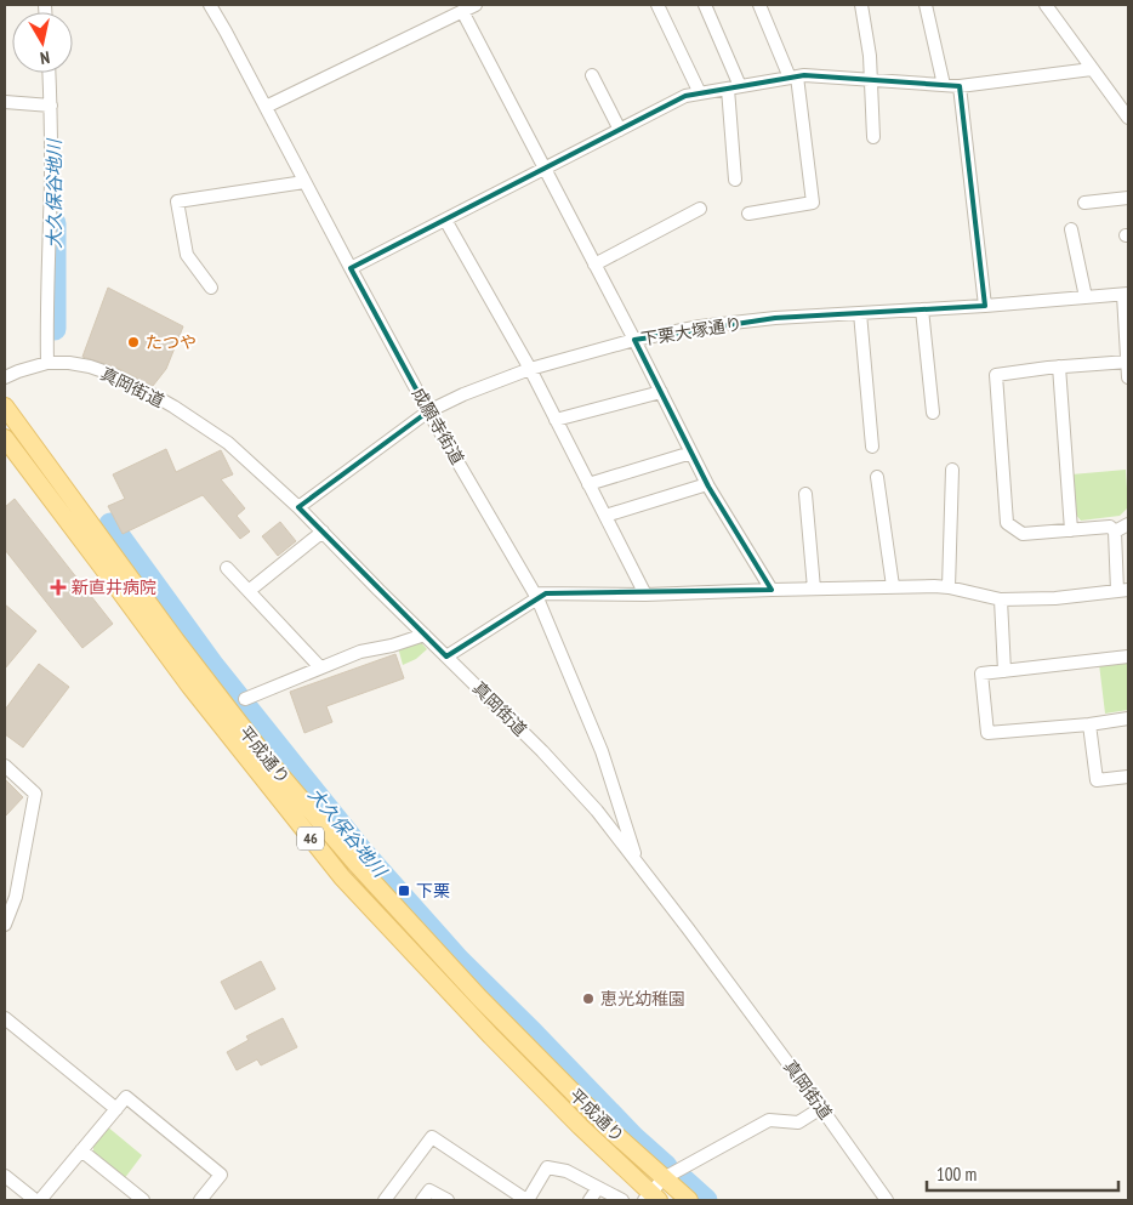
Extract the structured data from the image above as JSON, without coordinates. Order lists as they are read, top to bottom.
{
  "streets": {
    "main road": ["平成通り", "46"],
    "street": ["下栗大塚通り", "真岡街道", "成願寺街道"]
  },
  "crossings": [
    ["下栗大塚通り", "真岡街道"],
    ["下栗大塚通り", "成願寺街道"],
    ["真岡街道", "成願寺街道"]
  ],
  "water": ["大久保谷地川"],
  "places": {
    "other": ["たつや", "恵光幼稚園"],
    "health": ["新直井病院"],
    "transit": ["下栗"]
  },
  "scale_bar": "100 m",
  "north": "bottom"
}
